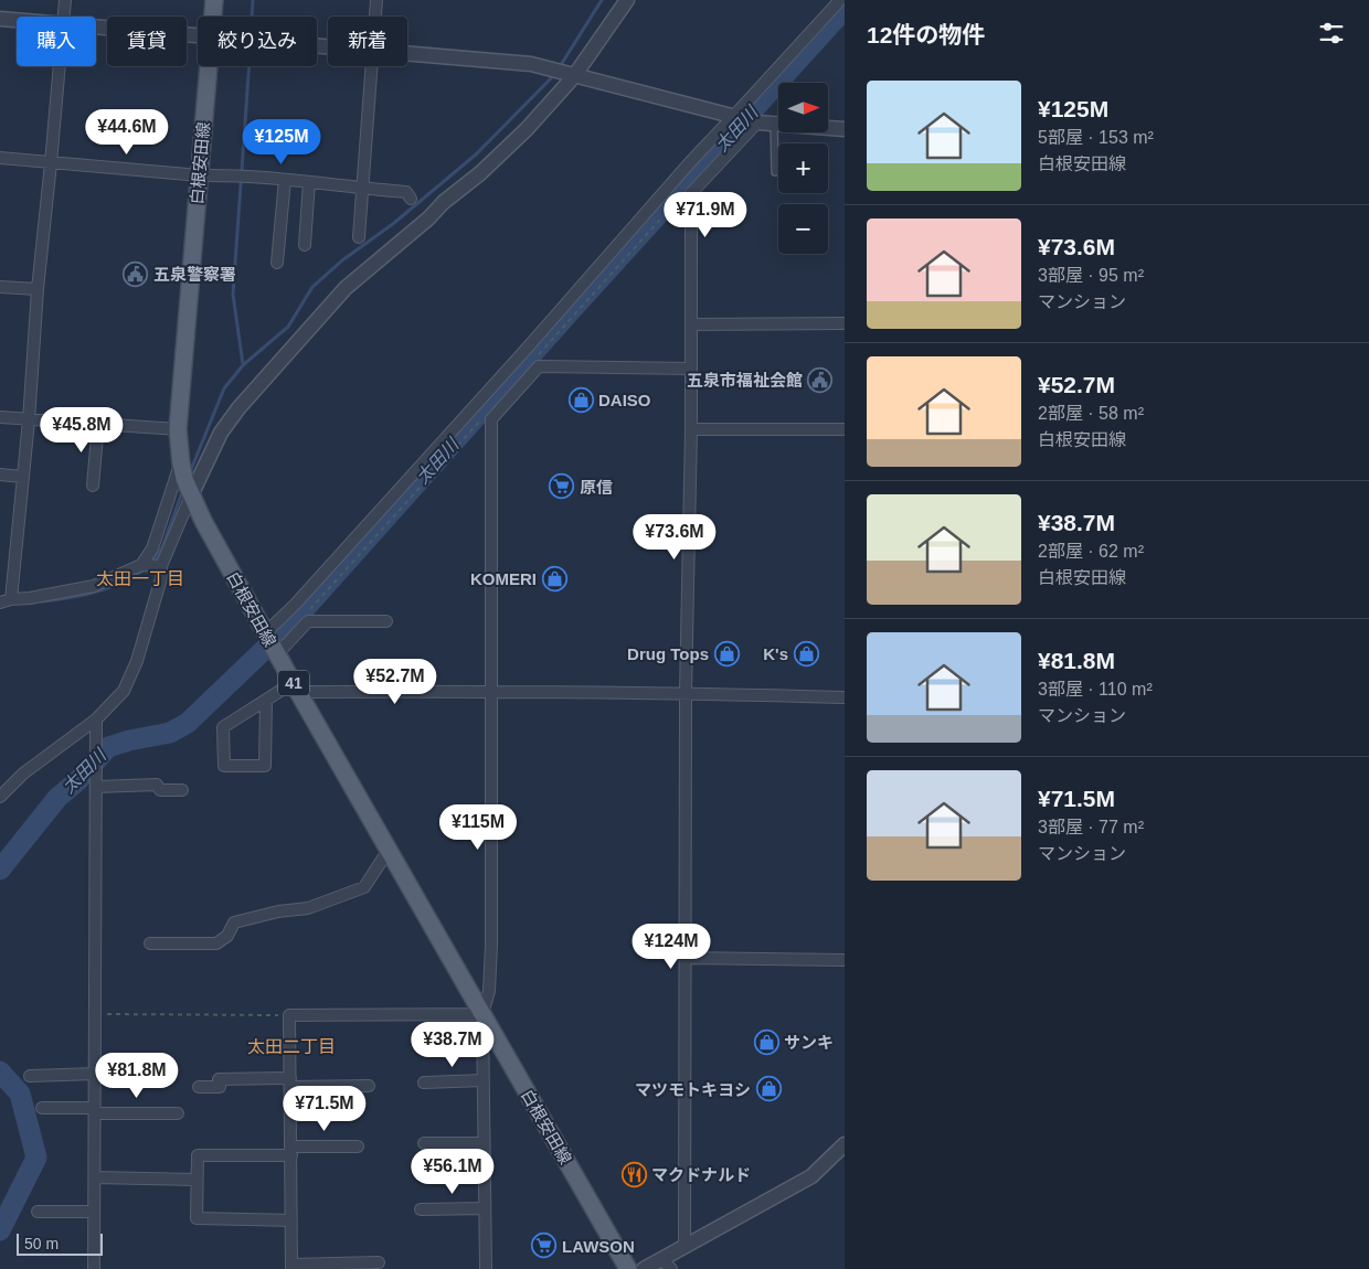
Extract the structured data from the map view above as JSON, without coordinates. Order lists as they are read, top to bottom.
{
  "streets": {
    "main road": ["白根安田線", "41"]
  },
  "districts": ["太田一丁目", "太田二丁目"],
  "water": ["太田川"],
  "places": {
    "public building": ["五泉警察署", "五泉市福祉会館"],
    "shop": [
      "DAISO",
      "KOMERI",
      "Drug Tops",
      "K's",
      "サンキ",
      "マツモトキヨシ"
    ],
    "supermarket": ["原信", "LAWSON"],
    "restaurant": ["マクドナルド"]
  },
  "scale_bar": "50 m",
  "north": "right",
  "page": {
    "heading": "12件の物件",
    "chip": [
      "購入",
      "賃貸",
      "絞り込み",
      "新着"
    ],
    "list": [
      {
        "name": "¥125M",
        "note": "5部屋 · 153 m² · 白根安田線"
      },
      {
        "name": "¥73.6M",
        "note": "3部屋 · 95 m² · マンション"
      },
      {
        "name": "¥52.7M",
        "note": "2部屋 · 58 m² · 白根安田線"
      },
      {
        "name": "¥38.7M",
        "note": "2部屋 · 62 m² · 白根安田線"
      },
      {
        "name": "¥81.8M",
        "note": "3部屋 · 110 m² · マンション"
      },
      {
        "name": "¥71.5M",
        "note": "3部屋 · 77 m² · マンション"
      }
    ],
    "map_buttons": ["+", "−"],
    "price": [
      "¥44.6M",
      "¥125M",
      "¥71.9M",
      "¥45.8M",
      "¥73.6M",
      "¥52.7M",
      "¥115M",
      "¥124M",
      "¥38.7M",
      "¥81.8M",
      "¥71.5M",
      "¥56.1M"
    ],
    "scale": "50 m"
  }
}
